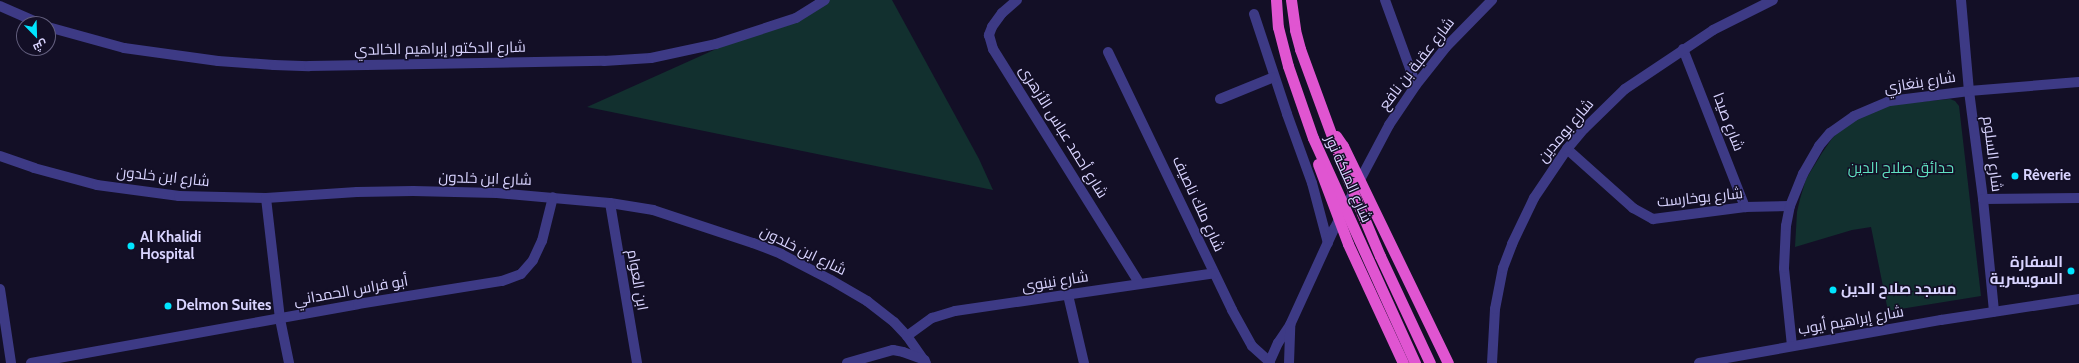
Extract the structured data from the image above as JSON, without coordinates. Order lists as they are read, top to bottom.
{
  "streets": {
    "highway": ["شارع الملكة نور"],
    "street": [
      "شارع الدكتور إبراهيم الخالدي",
      "شارع عقبة بن نافع",
      "شارع بنغازي",
      "شارع صيدا",
      "شارع بومدين",
      "شارع أحمد عباس الأزهرى",
      "شارع السلوم",
      "شارع ابن خلدون",
      "شارع بوخارست",
      "شارع ملك ناصيف",
      "ابن العوام",
      "شارع نينوى",
      "أبو فراس الحمداني",
      "شارع إبراهيم أيوب"
    ]
  },
  "crossings": [
    ["شارع عقبة بن نافع", "شارع ملك ناصيف"],
    ["شارع بنغازي", "شارع السلوم"],
    ["شارع بنغازي", "شارع بوخارست"],
    ["شارع بنغازي", "شارع إبراهيم أيوب"],
    ["شارع صيدا", "شارع بومدين"],
    ["شارع صيدا", "شارع بوخارست"],
    ["شارع بومدين", "شارع بوخارست"],
    ["شارع أحمد عباس الأزهرى", "شارع نينوى"],
    ["شارع السلوم", "شارع إبراهيم أيوب"],
    ["شارع ابن خلدون", "ابن العوام"],
    ["شارع ابن خلدون", "شارع نينوى"],
    ["شارع ابن خلدون", "أبو فراس الحمداني"],
    ["شارع ملك ناصيف", "شارع نينوى"]
  ],
  "parks": ["حدائق صلاح الدين"],
  "places": [
    "Rêverie",
    "Al Khalidi Hospital",
    "السفارة السويسرية",
    "مسجد صلاح الدين",
    "Delmon Suites"
  ],
  "north": "bottom right"
}
